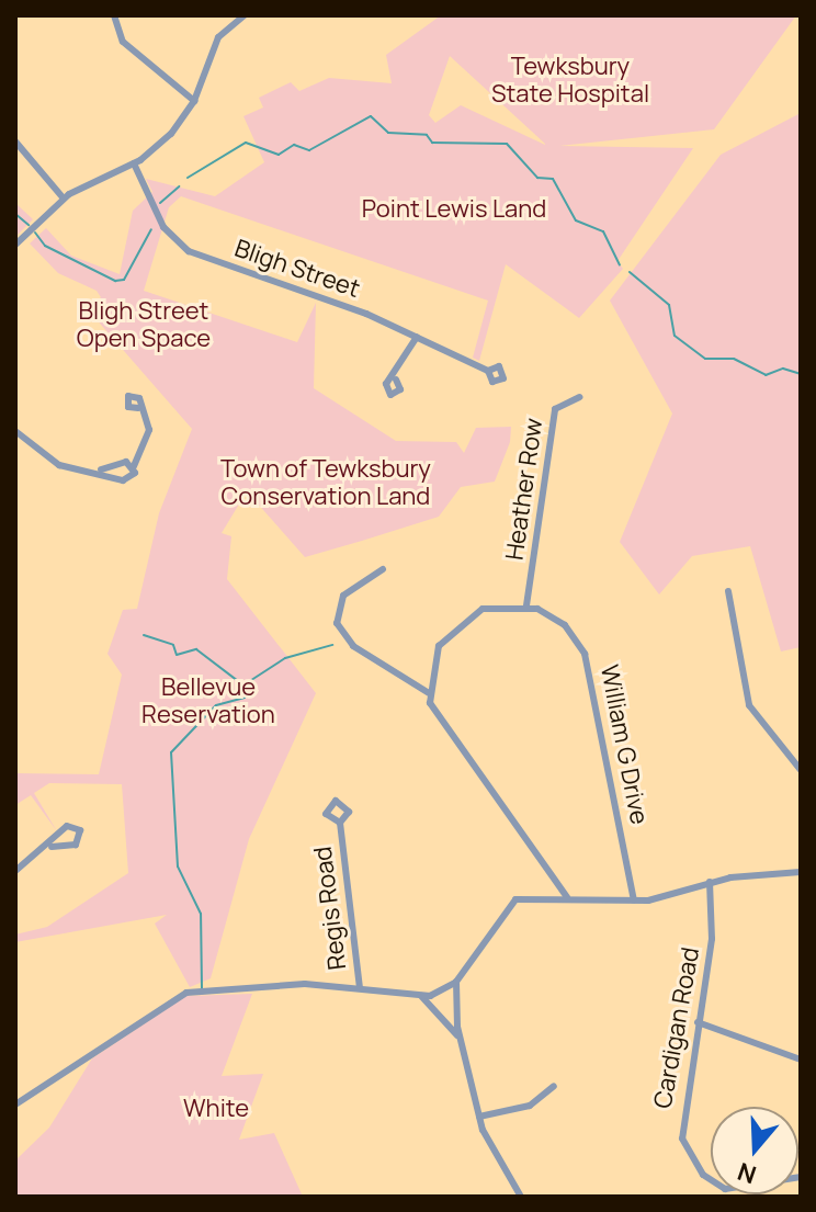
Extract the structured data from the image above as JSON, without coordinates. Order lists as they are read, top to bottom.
{
  "streets": {
    "street": [
      "Bligh Street",
      "Heather Row",
      "William G Drive",
      "Regis Road",
      "Cardigan Road"
    ]
  },
  "crossings": [
    ["Heather Row", "William G Drive"]
  ],
  "parks": [
    "Tewksbury State Hospital",
    "Point Lewis Land",
    "Bligh Street Open Space",
    "Town of Tewksbury Conservation Land",
    "Bellevue Reservation",
    "White"
  ],
  "north": "bottom"
}
